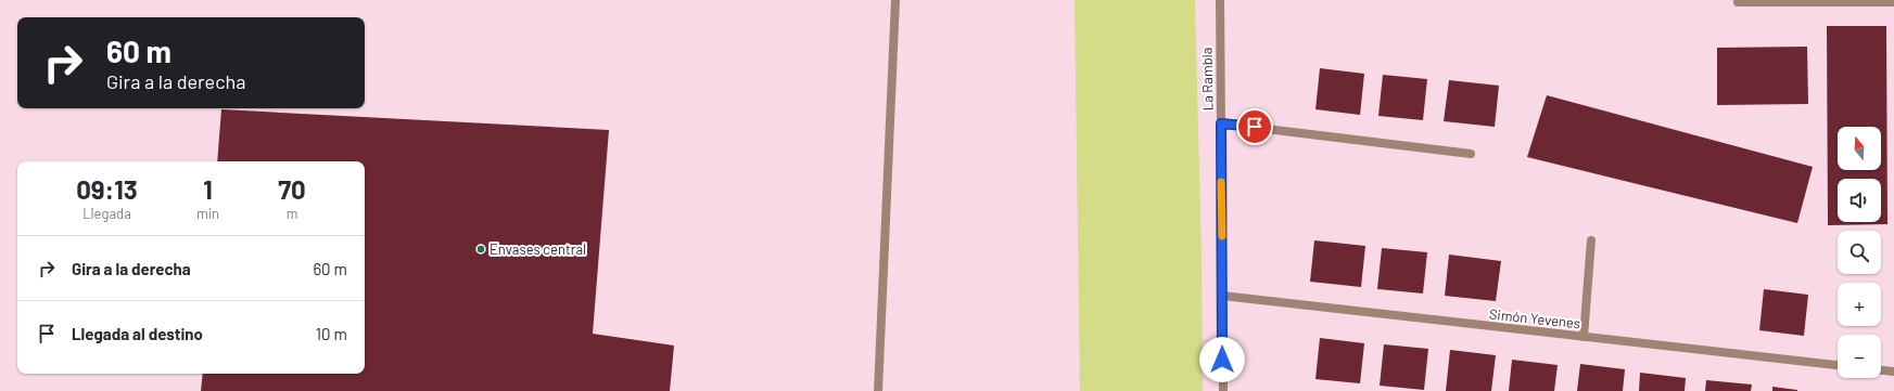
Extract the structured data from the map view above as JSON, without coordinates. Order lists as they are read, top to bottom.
{
  "streets": {
    "street": ["La Rambla", "Simón Yevenes"]
  },
  "crossings": [
    ["La Rambla", "Simón Yevenes"]
  ],
  "places": ["Envases central"],
  "north": "top",
  "page": {
    "turn": ["60 m", "Gira a la derecha"],
    "map_buttons": ["+", "−"],
    "eta": [
      "09:13",
      "Llegada",
      "1",
      "min",
      "70",
      "m"
    ],
    "list": [
      {
        "name": "Gira a la derecha",
        "value": "60 m"
      },
      {
        "name": "Llegada al destino",
        "value": "10 m"
      }
    ]
  }
}
